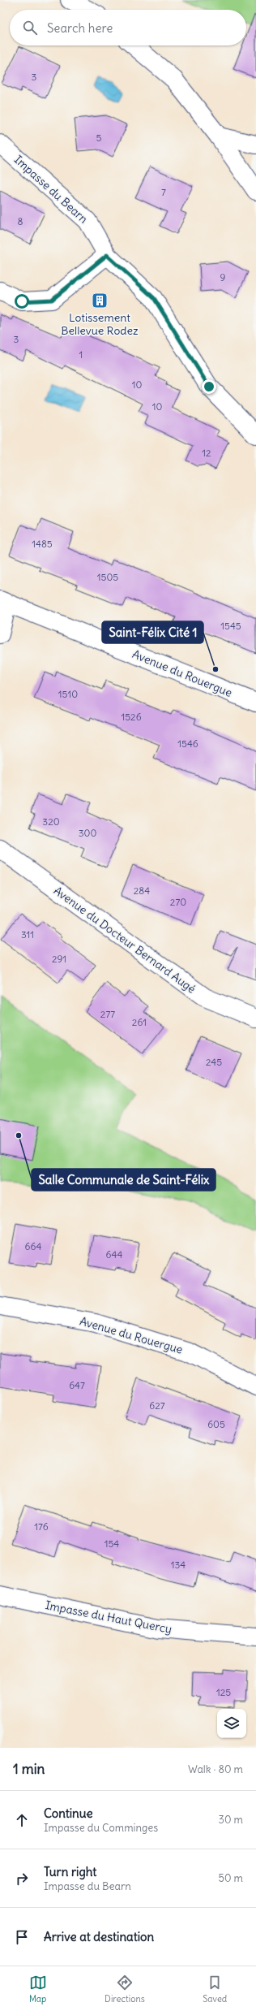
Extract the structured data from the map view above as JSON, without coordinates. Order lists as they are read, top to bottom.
{
  "streets": {
    "street": [
      "Impasse du Bearn",
      "Avenue du Rouergue",
      "Avenue du Docteur Bernard Augé",
      "Impasse du Haut Quercy"
    ]
  },
  "places": {
    "building": ["Lotissement Bellevue Rodez"],
    "other": ["Saint-Félix Cité 1", "Salle Communale de Saint-Félix"]
  },
  "house_numbers": [
    "3",
    "5",
    "7",
    "8",
    "9",
    "3",
    "1",
    "10",
    "10",
    "12",
    "1485",
    "1505",
    "1545",
    "1510",
    "1526",
    "1546",
    "320",
    "300",
    "284",
    "270",
    "311",
    "291",
    "277",
    "261",
    "245",
    "664",
    "644",
    "647",
    "627",
    "605",
    "176",
    "154",
    "134",
    "125"
  ],
  "page": {
    "search": "Search here",
    "heading": ["1 min", "Walk · 80 m"],
    "list": [
      ["Continue", "Impasse du Comminges", "30 m"],
      ["Turn right", "Impasse du Bearn", "50 m"],
      "Arrive at destination"
    ],
    "nav": ["Map", "Directions", "Saved"]
  }
}
